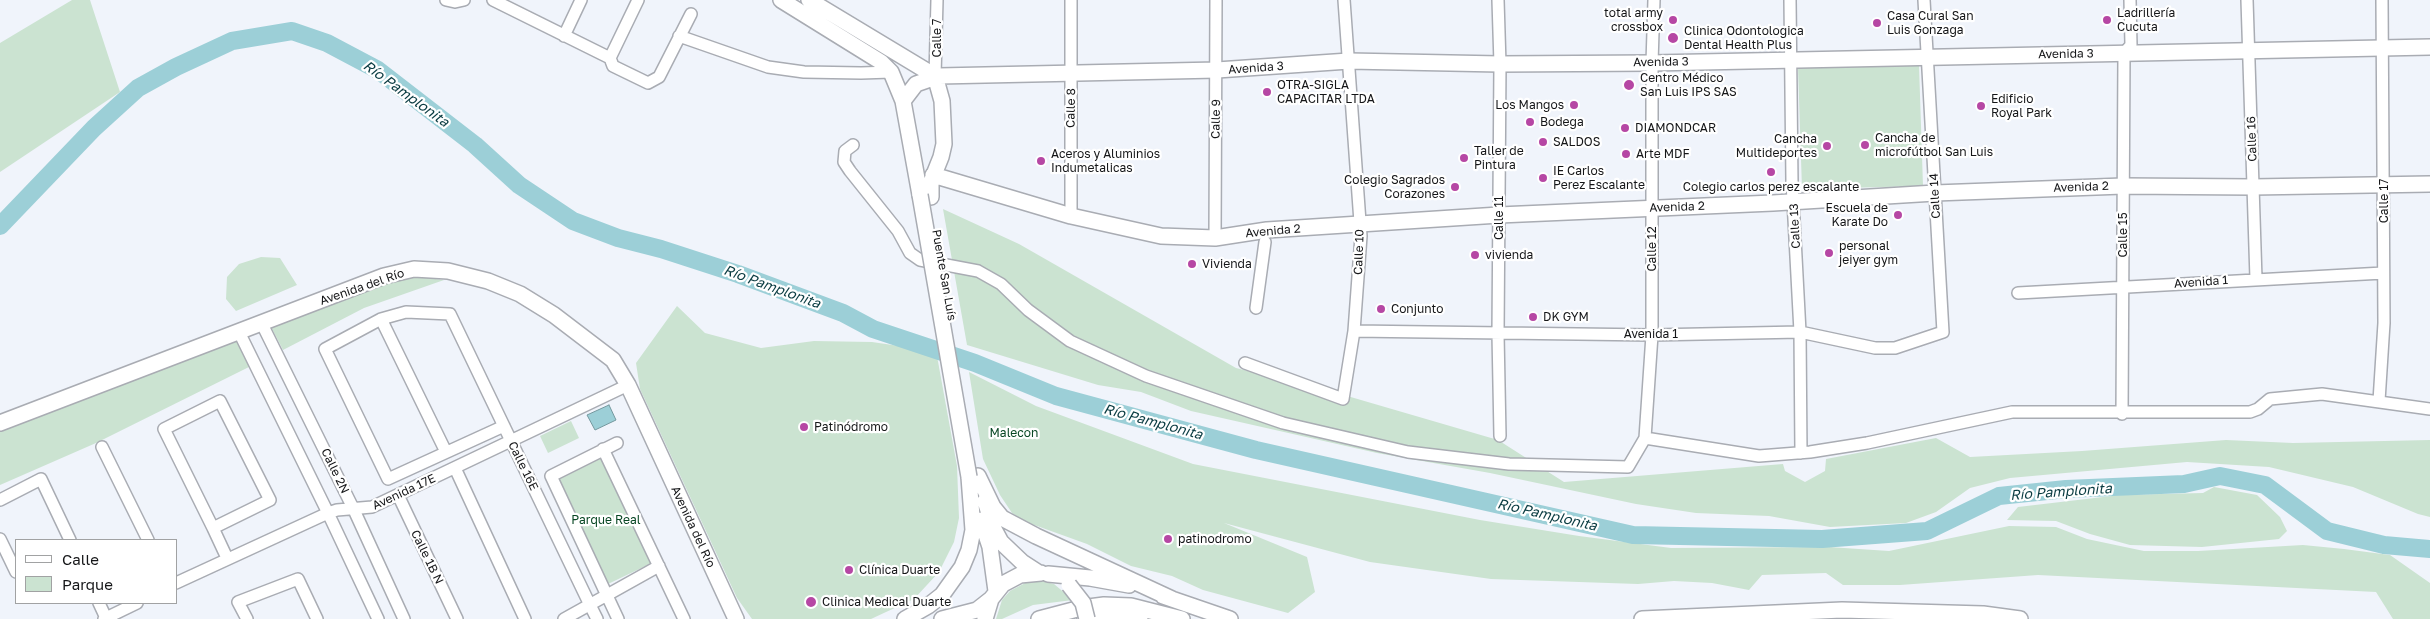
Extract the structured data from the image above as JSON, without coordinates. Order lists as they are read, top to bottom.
{
  "streets": {
    "main road": [
      "Avenida 3",
      "Avenida 2",
      "Puente San Luís",
      "Avenida del Río"
    ],
    "street": [
      "Calle 7",
      "Calle 8",
      "Calle 9",
      "Calle 16",
      "Calle 14",
      "Calle 17",
      "Calle 11",
      "Calle 13",
      "Calle 15",
      "Calle 12",
      "Calle 10",
      "Avenida 1",
      "Calle 16E",
      "Calle 2N",
      "Avenida 17E",
      "Calle 1B N"
    ]
  },
  "crossings": [
    ["Calle 7", "Avenida 3"],
    ["Calle 7", "Puente San Luís"],
    ["Avenida 3", "Calle 8"],
    ["Avenida 3", "Calle 9"],
    ["Avenida 3", "Calle 16"],
    ["Avenida 3", "Calle 14"],
    ["Avenida 3", "Calle 17"],
    ["Avenida 3", "Calle 11"],
    ["Avenida 3", "Calle 13"],
    ["Avenida 3", "Calle 15"],
    ["Avenida 3", "Calle 12"],
    ["Avenida 3", "Calle 10"],
    ["Avenida 3", "Puente San Luís"],
    ["Calle 8", "Avenida 2"],
    ["Calle 9", "Avenida 2"],
    ["Calle 16", "Avenida 2"],
    ["Calle 16", "Avenida 1"],
    ["Avenida 2", "Calle 14"],
    ["Avenida 2", "Calle 17"],
    ["Avenida 2", "Calle 11"],
    ["Avenida 2", "Calle 13"],
    ["Avenida 2", "Calle 15"],
    ["Avenida 2", "Calle 12"],
    ["Avenida 2", "Calle 10"],
    ["Avenida 2", "Puente San Luís"],
    ["Calle 14", "Avenida 1"],
    ["Calle 17", "Avenida 1"],
    ["Calle 11", "Avenida 1"],
    ["Calle 13", "Avenida 1"],
    ["Calle 15", "Avenida 1"],
    ["Calle 12", "Avenida 1"],
    ["Calle 10", "Avenida 1"],
    ["Avenida del Río", "Calle 2N"],
    ["Avenida del Río", "Avenida 17E"],
    ["Calle 16E", "Avenida 17E"],
    ["Calle 2N", "Avenida 17E"],
    ["Avenida 17E", "Calle 1B N"]
  ],
  "water": ["Río Pamplonita"],
  "parks": ["Malecon", "Parque Real"],
  "places": [
    "total army crossbox",
    "Ladrillería Cucuta",
    "Casa Cural San Luis Gonzaga",
    "Clinica Odontologica Dental Health Plus",
    "Centro Médico San Luis IPS SAS",
    "OTRA-SIGLA CAPACITAR LTDA",
    "Los Mangos",
    "Edificio Royal Park",
    "Bodega",
    "DIAMONDCAR",
    "SALDOS",
    "Cancha de microfútbol San Luis",
    "Cancha Multideportes",
    "Arte MDF",
    "Taller de Pintura",
    "Aceros y Aluminios Indumetalicas",
    "Colegio carlos perez escalante",
    "IE Carlos Perez Escalante",
    "Colegio Sagrados Corazones",
    "Escuela de Karate Do",
    "personal jeiyer gym",
    "vivienda",
    "Vivienda",
    "Conjunto",
    "DK GYM",
    "Patinódromo",
    "patinodromo",
    "Clínica Duarte",
    "Clinica Medical Duarte"
  ],
  "legend": ["Calle", "Parque"]
}
